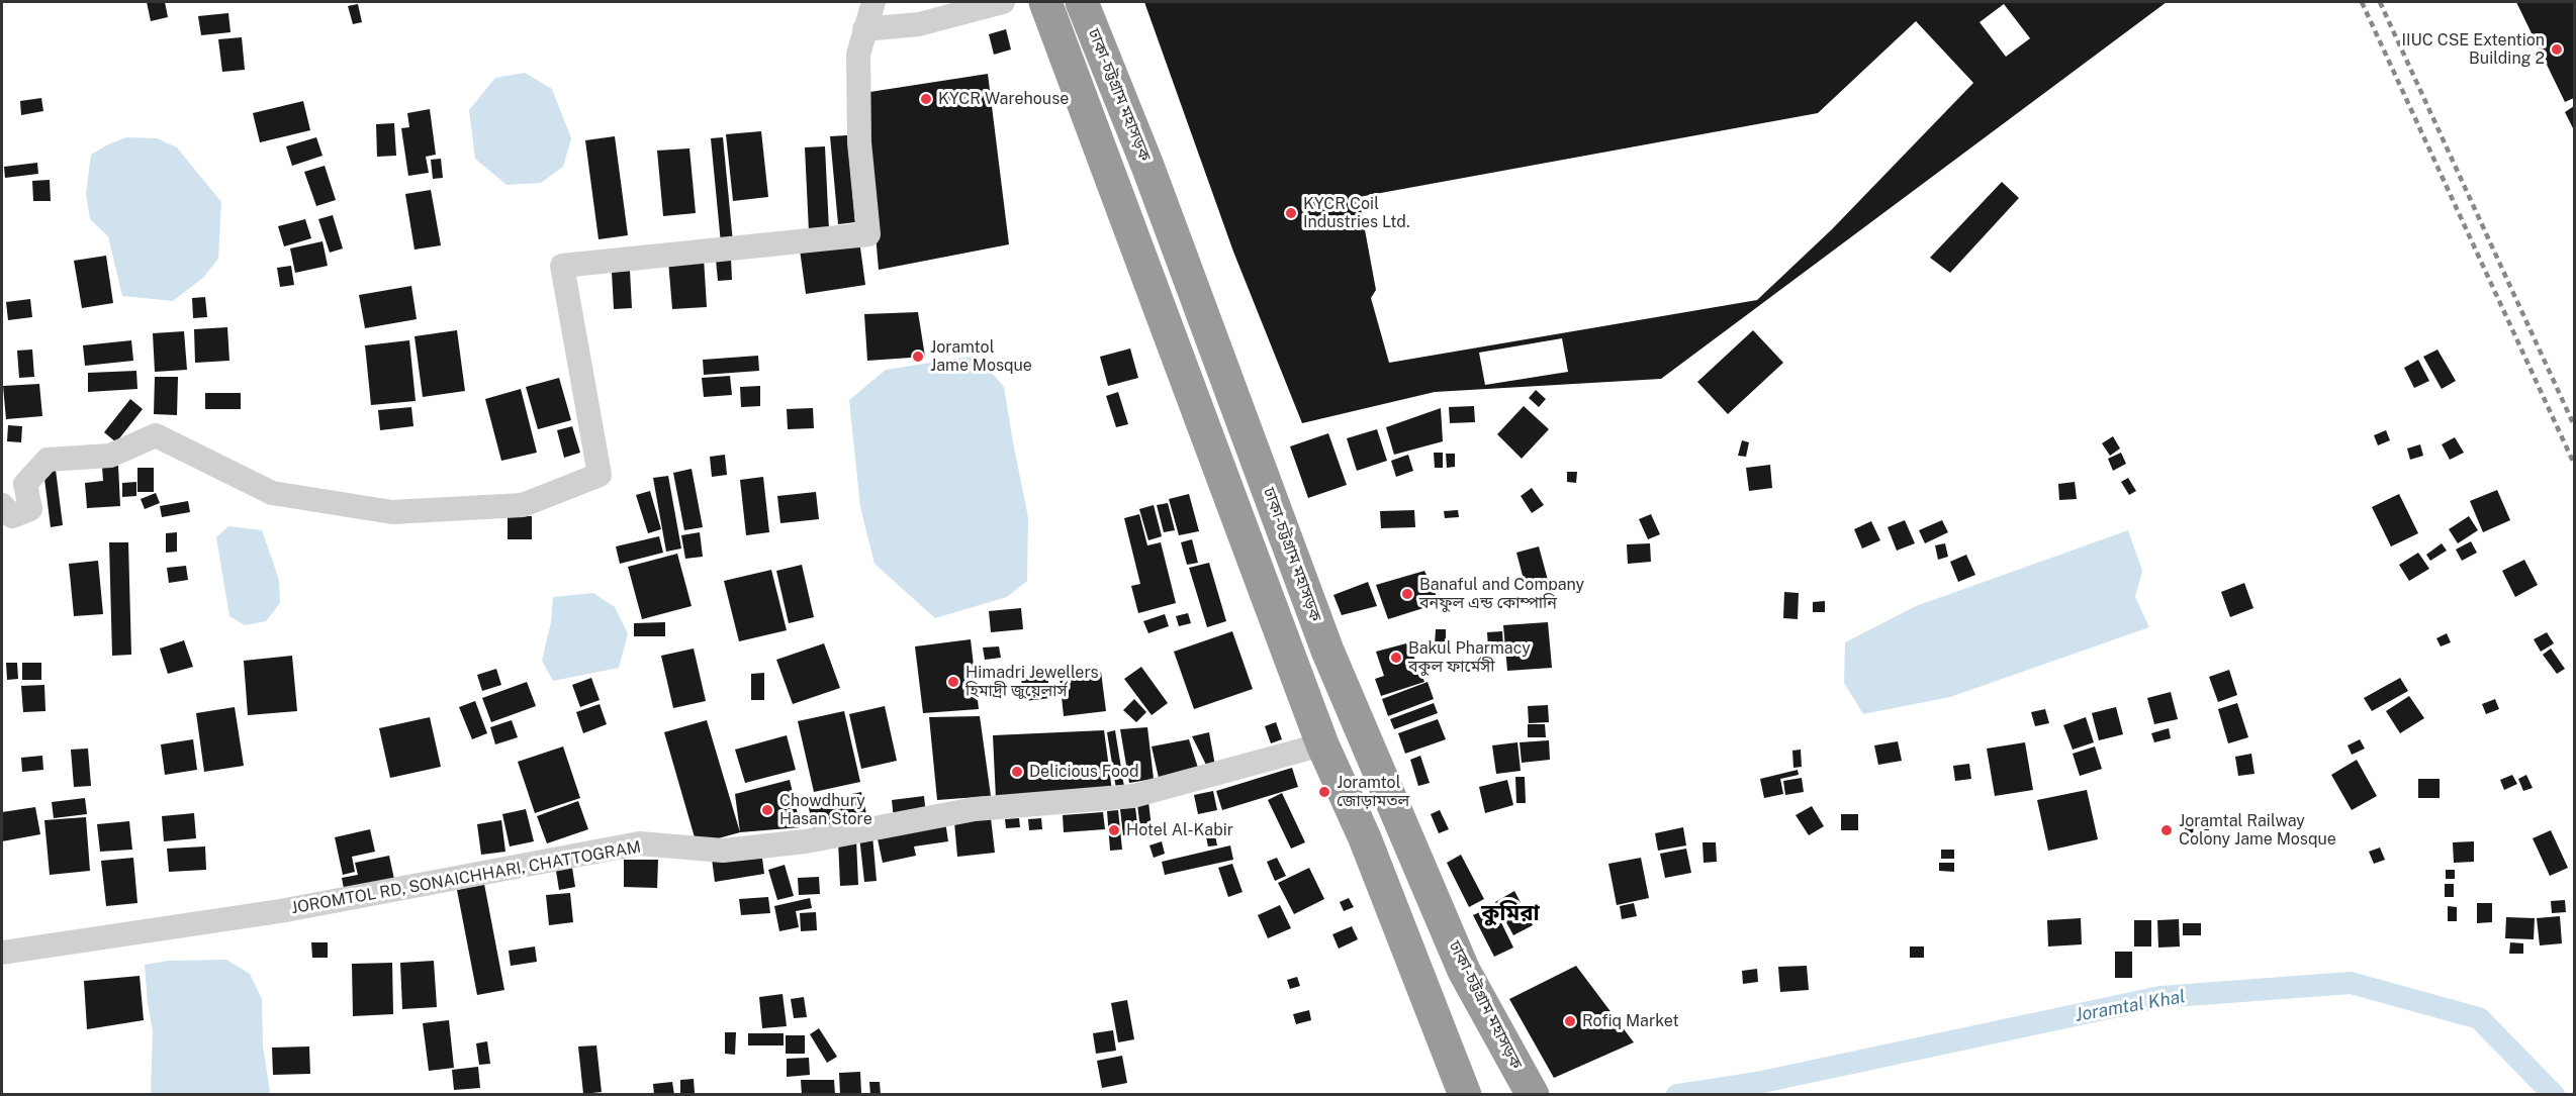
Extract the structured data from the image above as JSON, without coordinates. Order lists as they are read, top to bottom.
{
  "streets": {
    "highway": ["ঢাকা-চট্টগ্রাম মহাসড়ক"],
    "street": ["JOROMTOL RD, SONAICHHARI, CHATTOGRAM"]
  },
  "crossings": [
    ["ঢাকা-চট্টগ্রাম মহাসড়ক", "JOROMTOL RD, SONAICHHARI, CHATTOGRAM"]
  ],
  "districts": ["কুমিরা"],
  "water": ["Joramtal Khal"],
  "places": [
    "IIUC CSE Extention Building 2",
    "KYCR Warehouse",
    "KYCR Coil Industries Ltd.",
    "Joramtol Jame Mosque",
    "Banaful and Company বনফুল এন্ড কোম্পানি",
    "Bakul Pharmacy বকুল ফার্মেসী",
    "Himadri Jewellers হিমাদ্রী জুয়েলার্স",
    "Delicious Food",
    "Joramtol জোড়ামতল",
    "Chowdhury Hasan Store",
    "Hotel Al-Kabir",
    "Joramtal Railway Colony Jame Mosque",
    "Rofiq Market"
  ]
}
